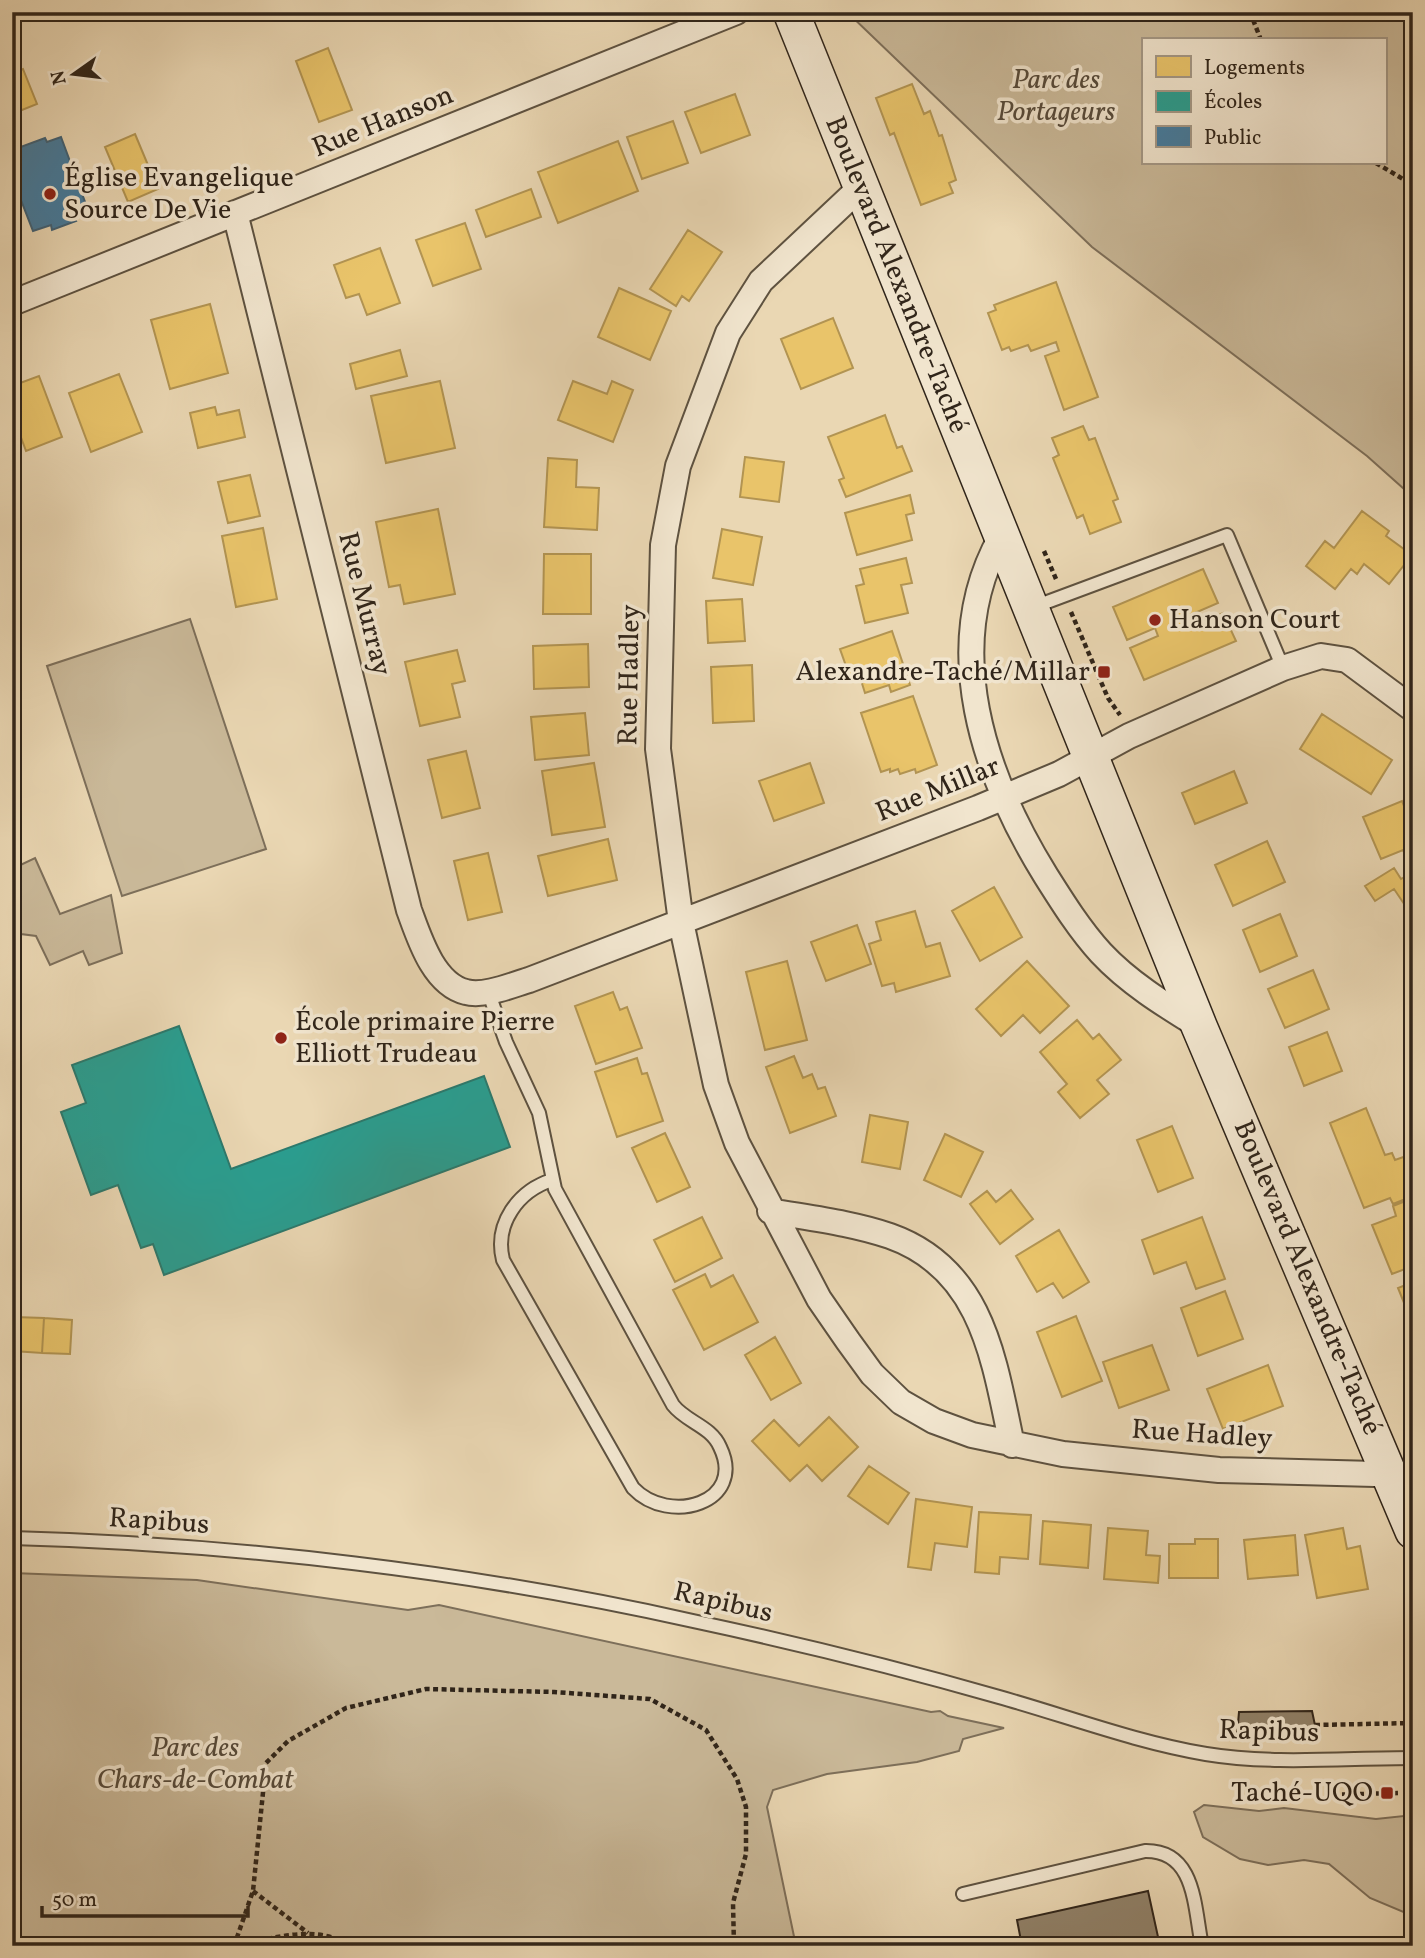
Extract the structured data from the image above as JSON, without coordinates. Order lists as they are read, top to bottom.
{
  "streets": {
    "main road": ["Boulevard Alexandre-Taché"],
    "street": [
      "Rue Hanson",
      "Rue Murray",
      "Rue Hadley",
      "Rue Millar"
    ],
    "lane": ["Rapibus"]
  },
  "crossings": [
    ["Rue Hanson", "Rue Murray"],
    ["Boulevard Alexandre-Taché", "Rue Hadley"],
    ["Boulevard Alexandre-Taché", "Rue Millar"],
    ["Rue Murray", "Rue Millar"],
    ["Rue Hadley", "Rue Millar"]
  ],
  "parks": ["Parc des Portageurs", "Parc des Chars-de-Combat"],
  "places": {
    "other": ["Église Evangelique Source De Vie", "Hanson Court", "École primaire Pierre Elliott Trudeau"],
    "transit": ["Alexandre-Taché/Millar", "Taché-UQO"]
  },
  "legend": ["Logements", "Écoles", "Public"],
  "scale_bar": "50 m",
  "north": "left"
}
